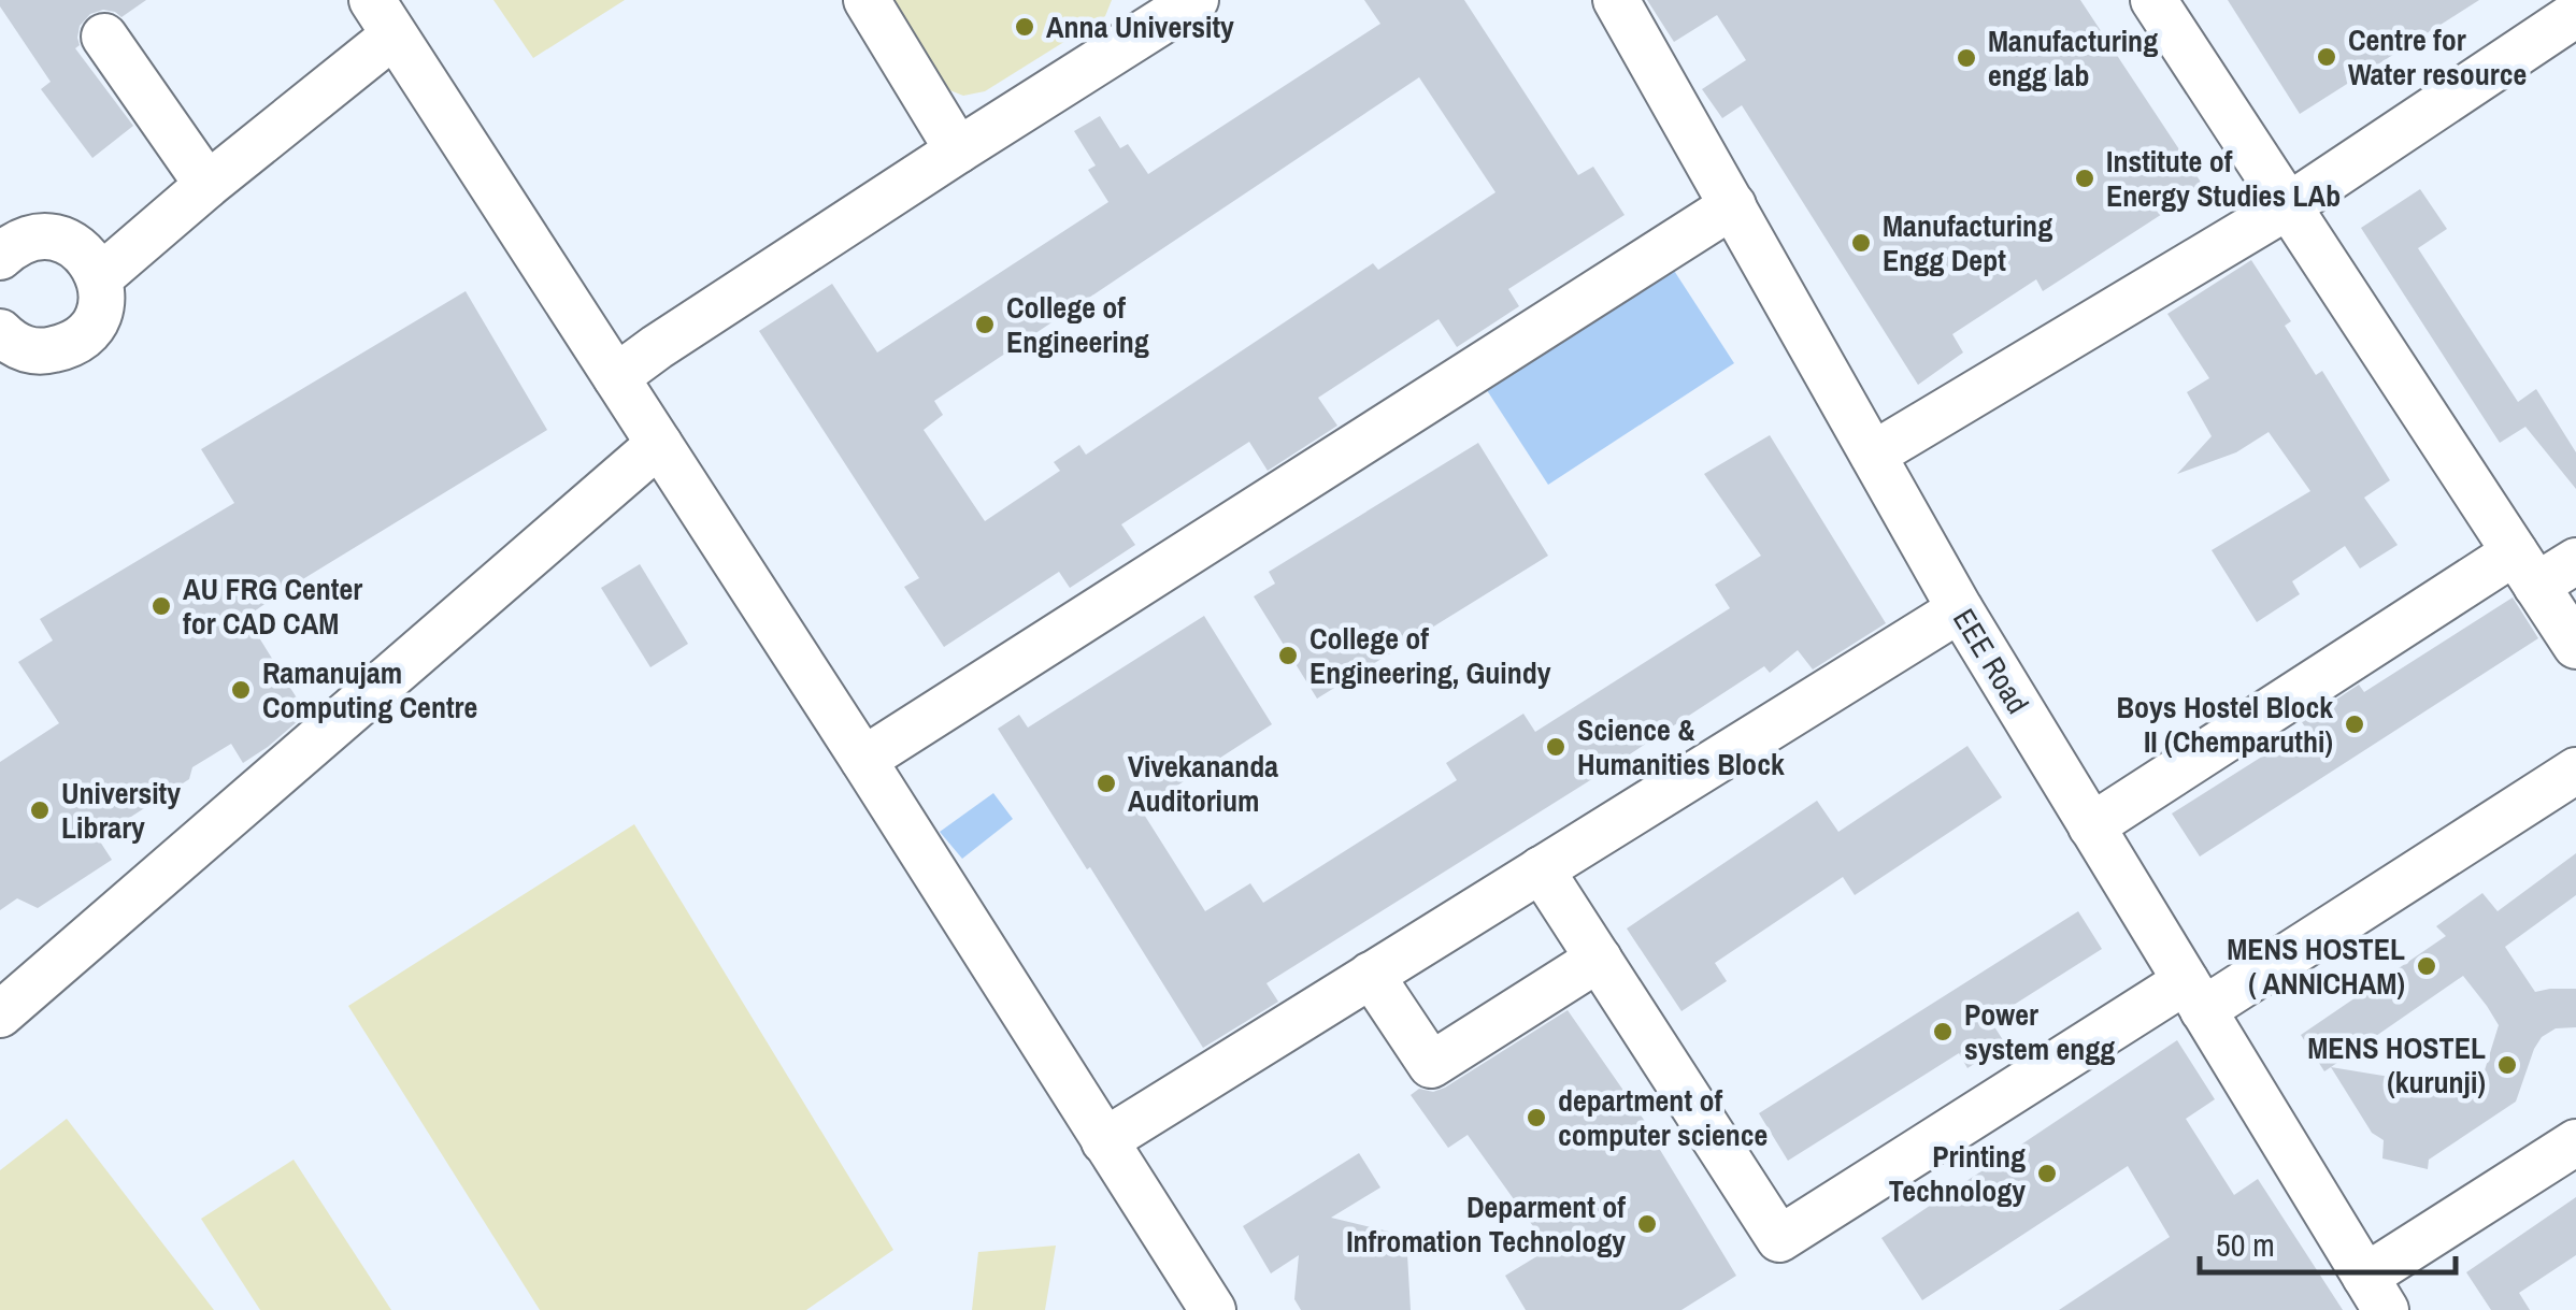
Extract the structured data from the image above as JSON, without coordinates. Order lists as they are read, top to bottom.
{
  "streets": {
    "lane": ["EEE Road"]
  },
  "places": [
    "Anna University",
    "Centre for Water resource",
    "Manufacturing engg lab",
    "Institute of Energy Studies LAb",
    "Manufacturing Engg Dept",
    "College of Engineering",
    "AU FRG Center for CAD CAM",
    "College of Engineering, Guindy",
    "Ramanujam Computing Centre",
    "Boys Hostel Block II (Chemparuthi)",
    "Science & Humanities Block",
    "Vivekananda Auditorium",
    "University Library",
    "MENS HOSTEL ( ANNICHAM)",
    "Power system engg",
    "MENS HOSTEL (kurunji)",
    "department of computer science",
    "Printing Technology",
    "Deparment of Infromation Technology"
  ],
  "scale_bar": "50 m"
}
